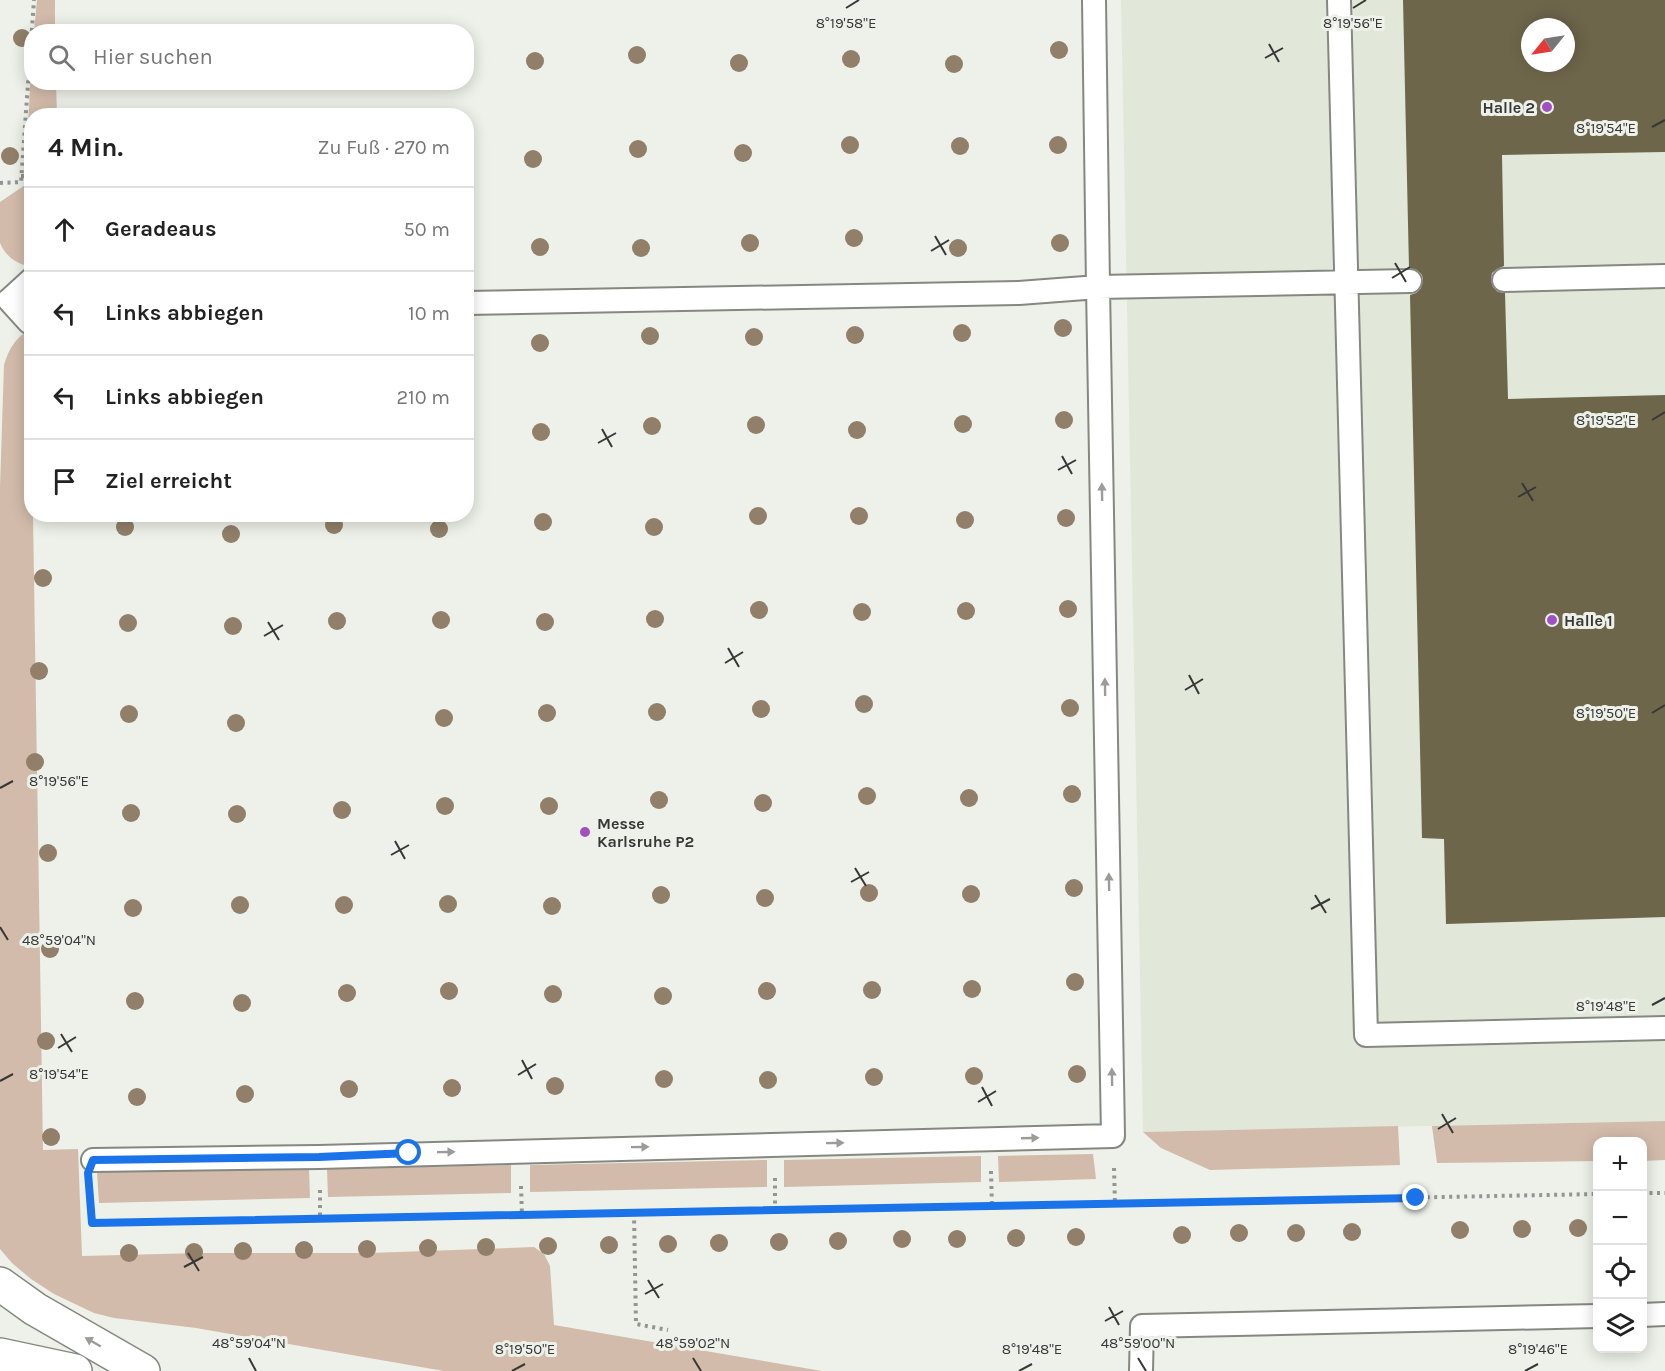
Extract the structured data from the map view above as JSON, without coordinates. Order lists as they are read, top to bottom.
{
  "places": ["Halle 2", "Halle 1", "Messe Karlsruhe P2"],
  "north": "bottom left",
  "page": {
    "search": "Hier suchen",
    "heading": ["4 Min.", "Zu Fuß · 270 m"],
    "list": [
      ["Geradeaus", "50 m"],
      ["Links abbiegen", "10 m"],
      ["Links abbiegen", "210 m"],
      "Ziel erreicht"
    ],
    "map_buttons": ["+", "−"]
  },
  "coordinates": [
    "8°19'56\"E",
    "8°19'58\"E",
    "8°19'54\"E",
    "8°19'52\"E",
    "8°19'50\"E",
    "48°59'04\"N",
    "8°19'48\"E",
    "48°59'02\"N",
    "48°59'00\"N",
    "8°19'46\"E"
  ]
}
